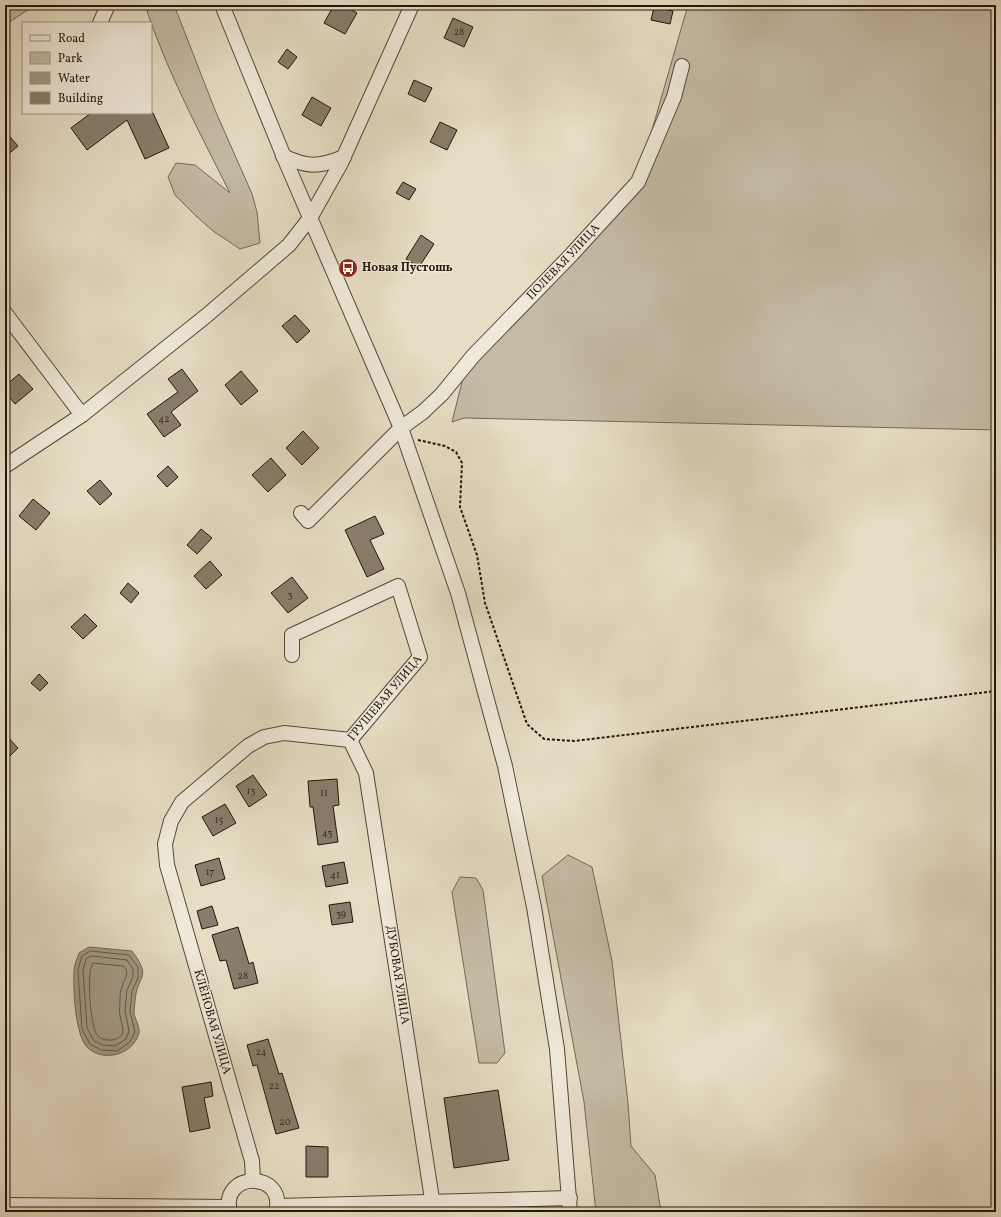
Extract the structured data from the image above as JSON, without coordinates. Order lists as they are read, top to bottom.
{
  "streets": {
    "street": [
      "ПОЛЕВАЯ УЛИЦА",
      "ГРУШЕВАЯ УЛИЦА",
      "ДУБОВАЯ УЛИЦА",
      "КЛЁНОВАЯ УЛИЦА"
    ]
  },
  "crossings": [
    ["ГРУШЕВАЯ УЛИЦА", "ДУБОВАЯ УЛИЦА"],
    ["ГРУШЕВАЯ УЛИЦА", "КЛЁНОВАЯ УЛИЦА"]
  ],
  "places": {
    "bus stop": ["Новая Пустошь"]
  },
  "house_numbers": [
    "28",
    "42",
    "3",
    "13",
    "11",
    "15",
    "43",
    "17",
    "41",
    "39",
    "28",
    "24",
    "22",
    "20"
  ],
  "legend": [
    "Road",
    "Park",
    "Water",
    "Building"
  ]
}
